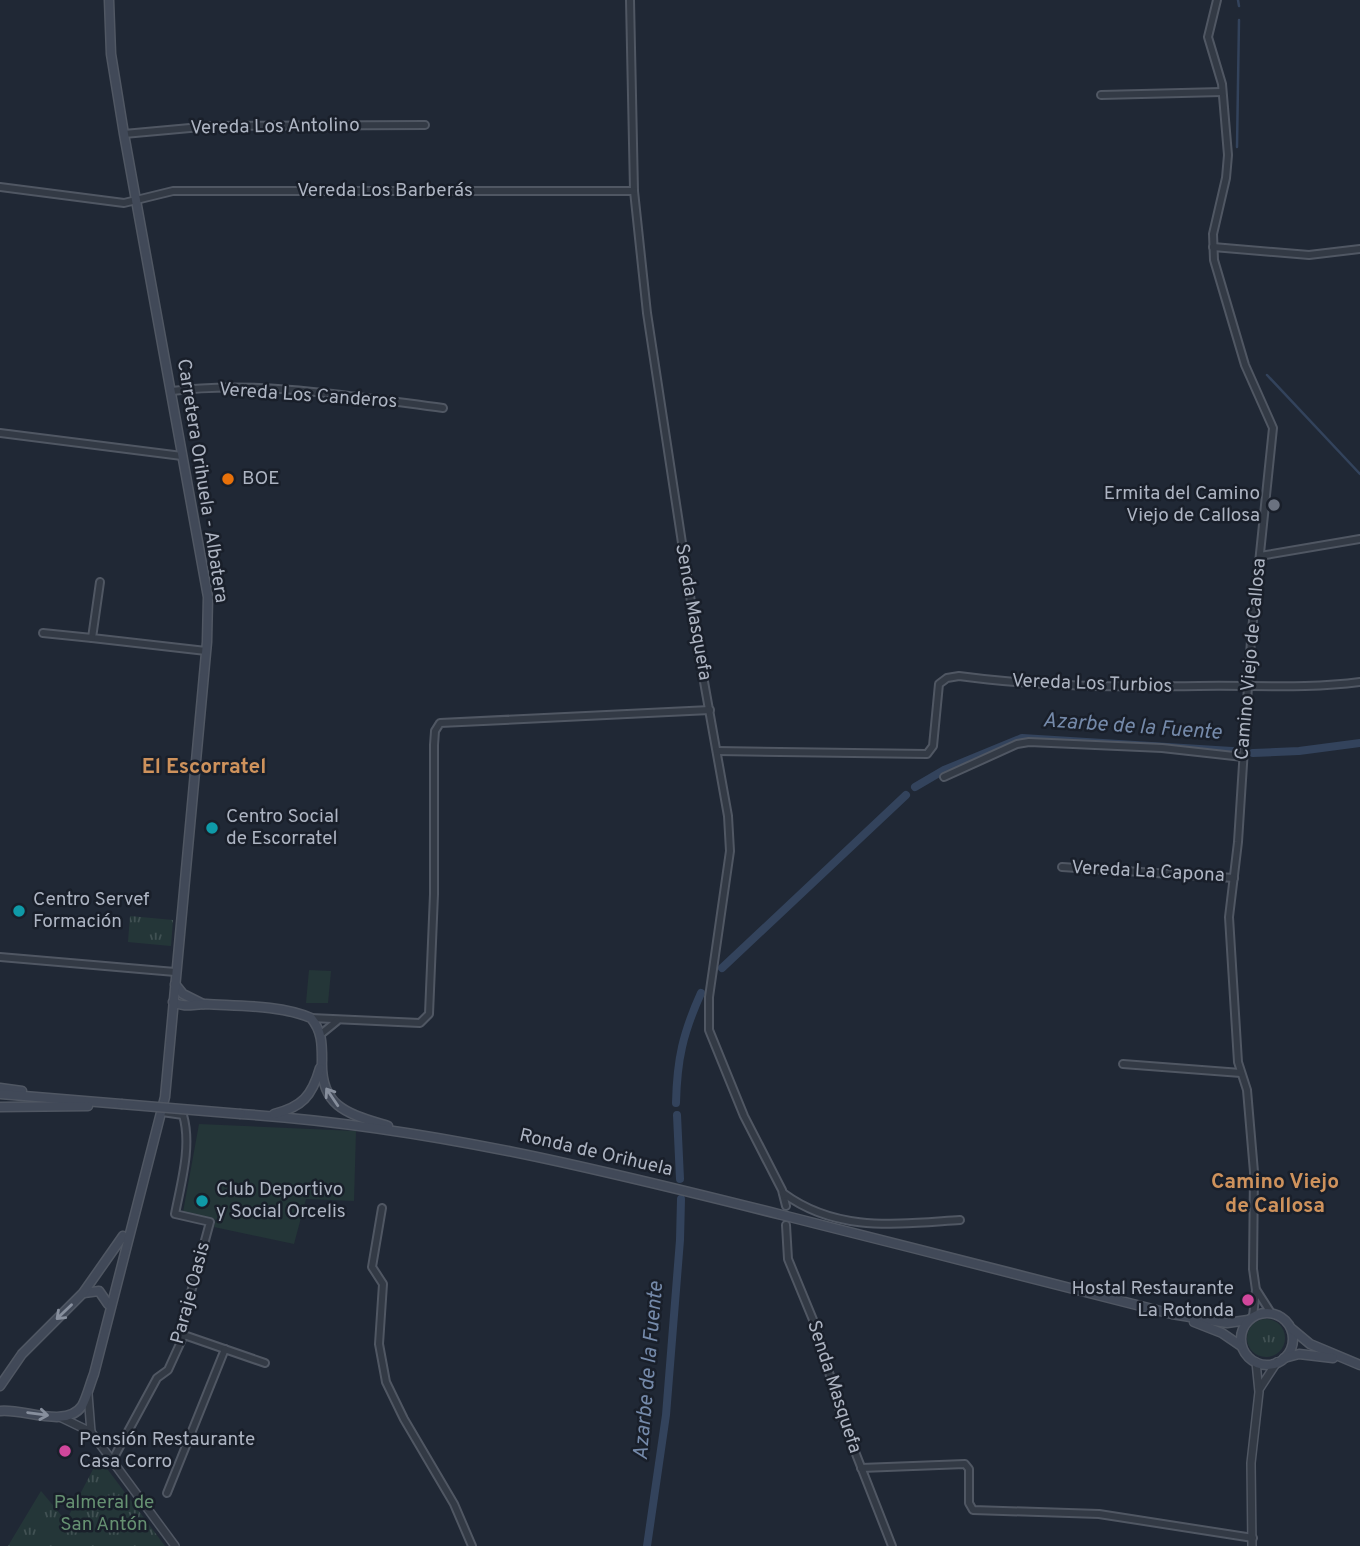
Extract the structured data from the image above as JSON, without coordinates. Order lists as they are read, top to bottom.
{
  "streets": {
    "main road": ["Carretera Orihuela - Albatera", "Ronda de Orihuela"],
    "street": [
      "Vereda Los Antolino",
      "Vereda Los Barberás",
      "Vereda Los Canderos",
      "Senda Masquefa",
      "Camino Viejo de Callosa",
      "Vereda Los Turbios",
      "Vereda La Capona",
      "Paraje Oasis"
    ]
  },
  "crossings": [
    ["Vereda Los Antolino", "Carretera Orihuela - Albatera"],
    ["Vereda Los Barberás", "Carretera Orihuela - Albatera"],
    ["Vereda Los Barberás", "Senda Masquefa"],
    ["Vereda Los Canderos", "Carretera Orihuela - Albatera"],
    ["Carretera Orihuela - Albatera", "Paraje Oasis"],
    ["Senda Masquefa", "Vereda Los Turbios"],
    ["Camino Viejo de Callosa", "Vereda Los Turbios"],
    ["Camino Viejo de Callosa", "Vereda La Capona"],
    ["Camino Viejo de Callosa", "Ronda de Orihuela"]
  ],
  "districts": ["El Escorratel", "Camino Viejo de Callosa"],
  "water": ["Azarbe de la Fuente"],
  "parks": ["Palmeral de San Antón"],
  "places": [
    "BOE",
    "Ermita del Camino Viejo de Callosa",
    "Centro Social de Escorratel",
    "Centro Servef Formación",
    "Club Deportivo y Social Orcelis",
    "Hostal Restaurante La Rotonda",
    "Pensión Restaurante Casa Corro"
  ]
}
